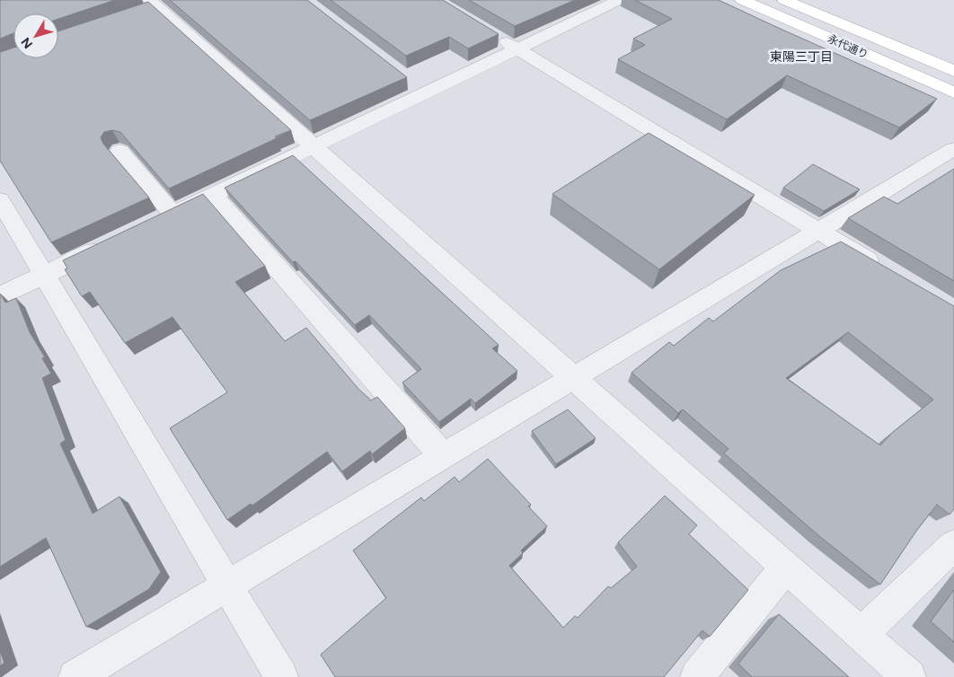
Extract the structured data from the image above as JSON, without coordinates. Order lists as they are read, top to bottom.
{
  "streets": {
    "main road": ["永代通り"]
  },
  "districts": ["東陽三丁目"],
  "north": "bottom left"
}
